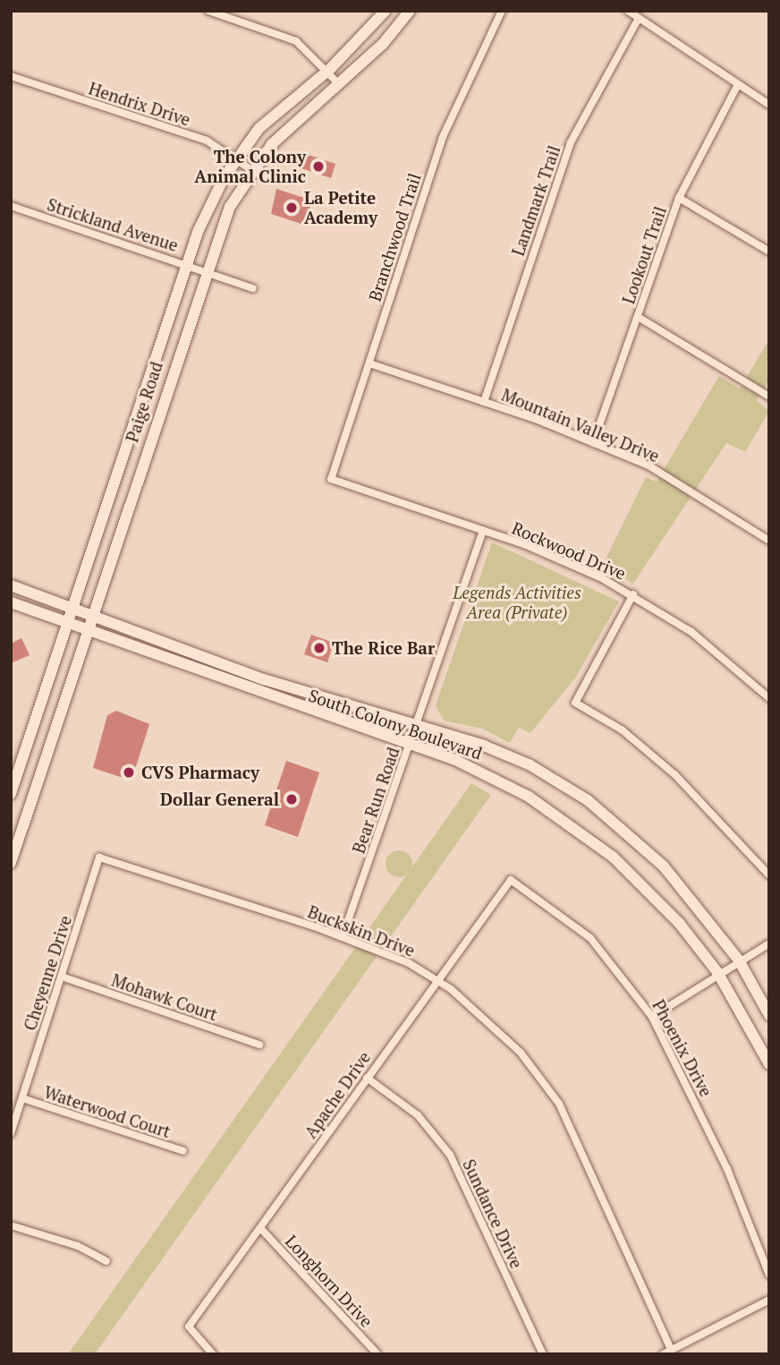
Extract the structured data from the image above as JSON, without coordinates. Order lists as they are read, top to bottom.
{
  "streets": {
    "main road": ["Paige Road", "South Colony Boulevard"],
    "street": [
      "Hendrix Drive",
      "Landmark Trail",
      "Strickland Avenue",
      "Branchwood Trail",
      "Lookout Trail",
      "Mountain Valley Drive",
      "Rockwood Drive",
      "Bear Run Road",
      "Buckskin Drive",
      "Cheyenne Drive",
      "Mohawk Court",
      "Phoenix Drive",
      "Apache Drive",
      "Waterwood Court",
      "Sundance Drive",
      "Longhorn Drive"
    ]
  },
  "crossings": [
    ["Hendrix Drive", "Paige Road"],
    ["Landmark Trail", "Mountain Valley Drive"],
    ["Strickland Avenue", "Paige Road"],
    ["Branchwood Trail", "Mountain Valley Drive"],
    ["Branchwood Trail", "Rockwood Drive"],
    ["Lookout Trail", "Mountain Valley Drive"],
    ["Paige Road", "South Colony Boulevard"],
    ["Rockwood Drive", "Bear Run Road"],
    ["South Colony Boulevard", "Bear Run Road"],
    ["Bear Run Road", "Buckskin Drive"],
    ["Buckskin Drive", "Cheyenne Drive"],
    ["Buckskin Drive", "Apache Drive"],
    ["Cheyenne Drive", "Mohawk Court"],
    ["Cheyenne Drive", "Waterwood Court"],
    ["Phoenix Drive", "Apache Drive"],
    ["Apache Drive", "Sundance Drive"],
    ["Apache Drive", "Longhorn Drive"]
  ],
  "parks": ["Legends Activities Area (Private)"],
  "places": [
    "The Colony Animal Clinic",
    "La Petite Academy",
    "The Rice Bar",
    "CVS Pharmacy",
    "Dollar General"
  ]
}
